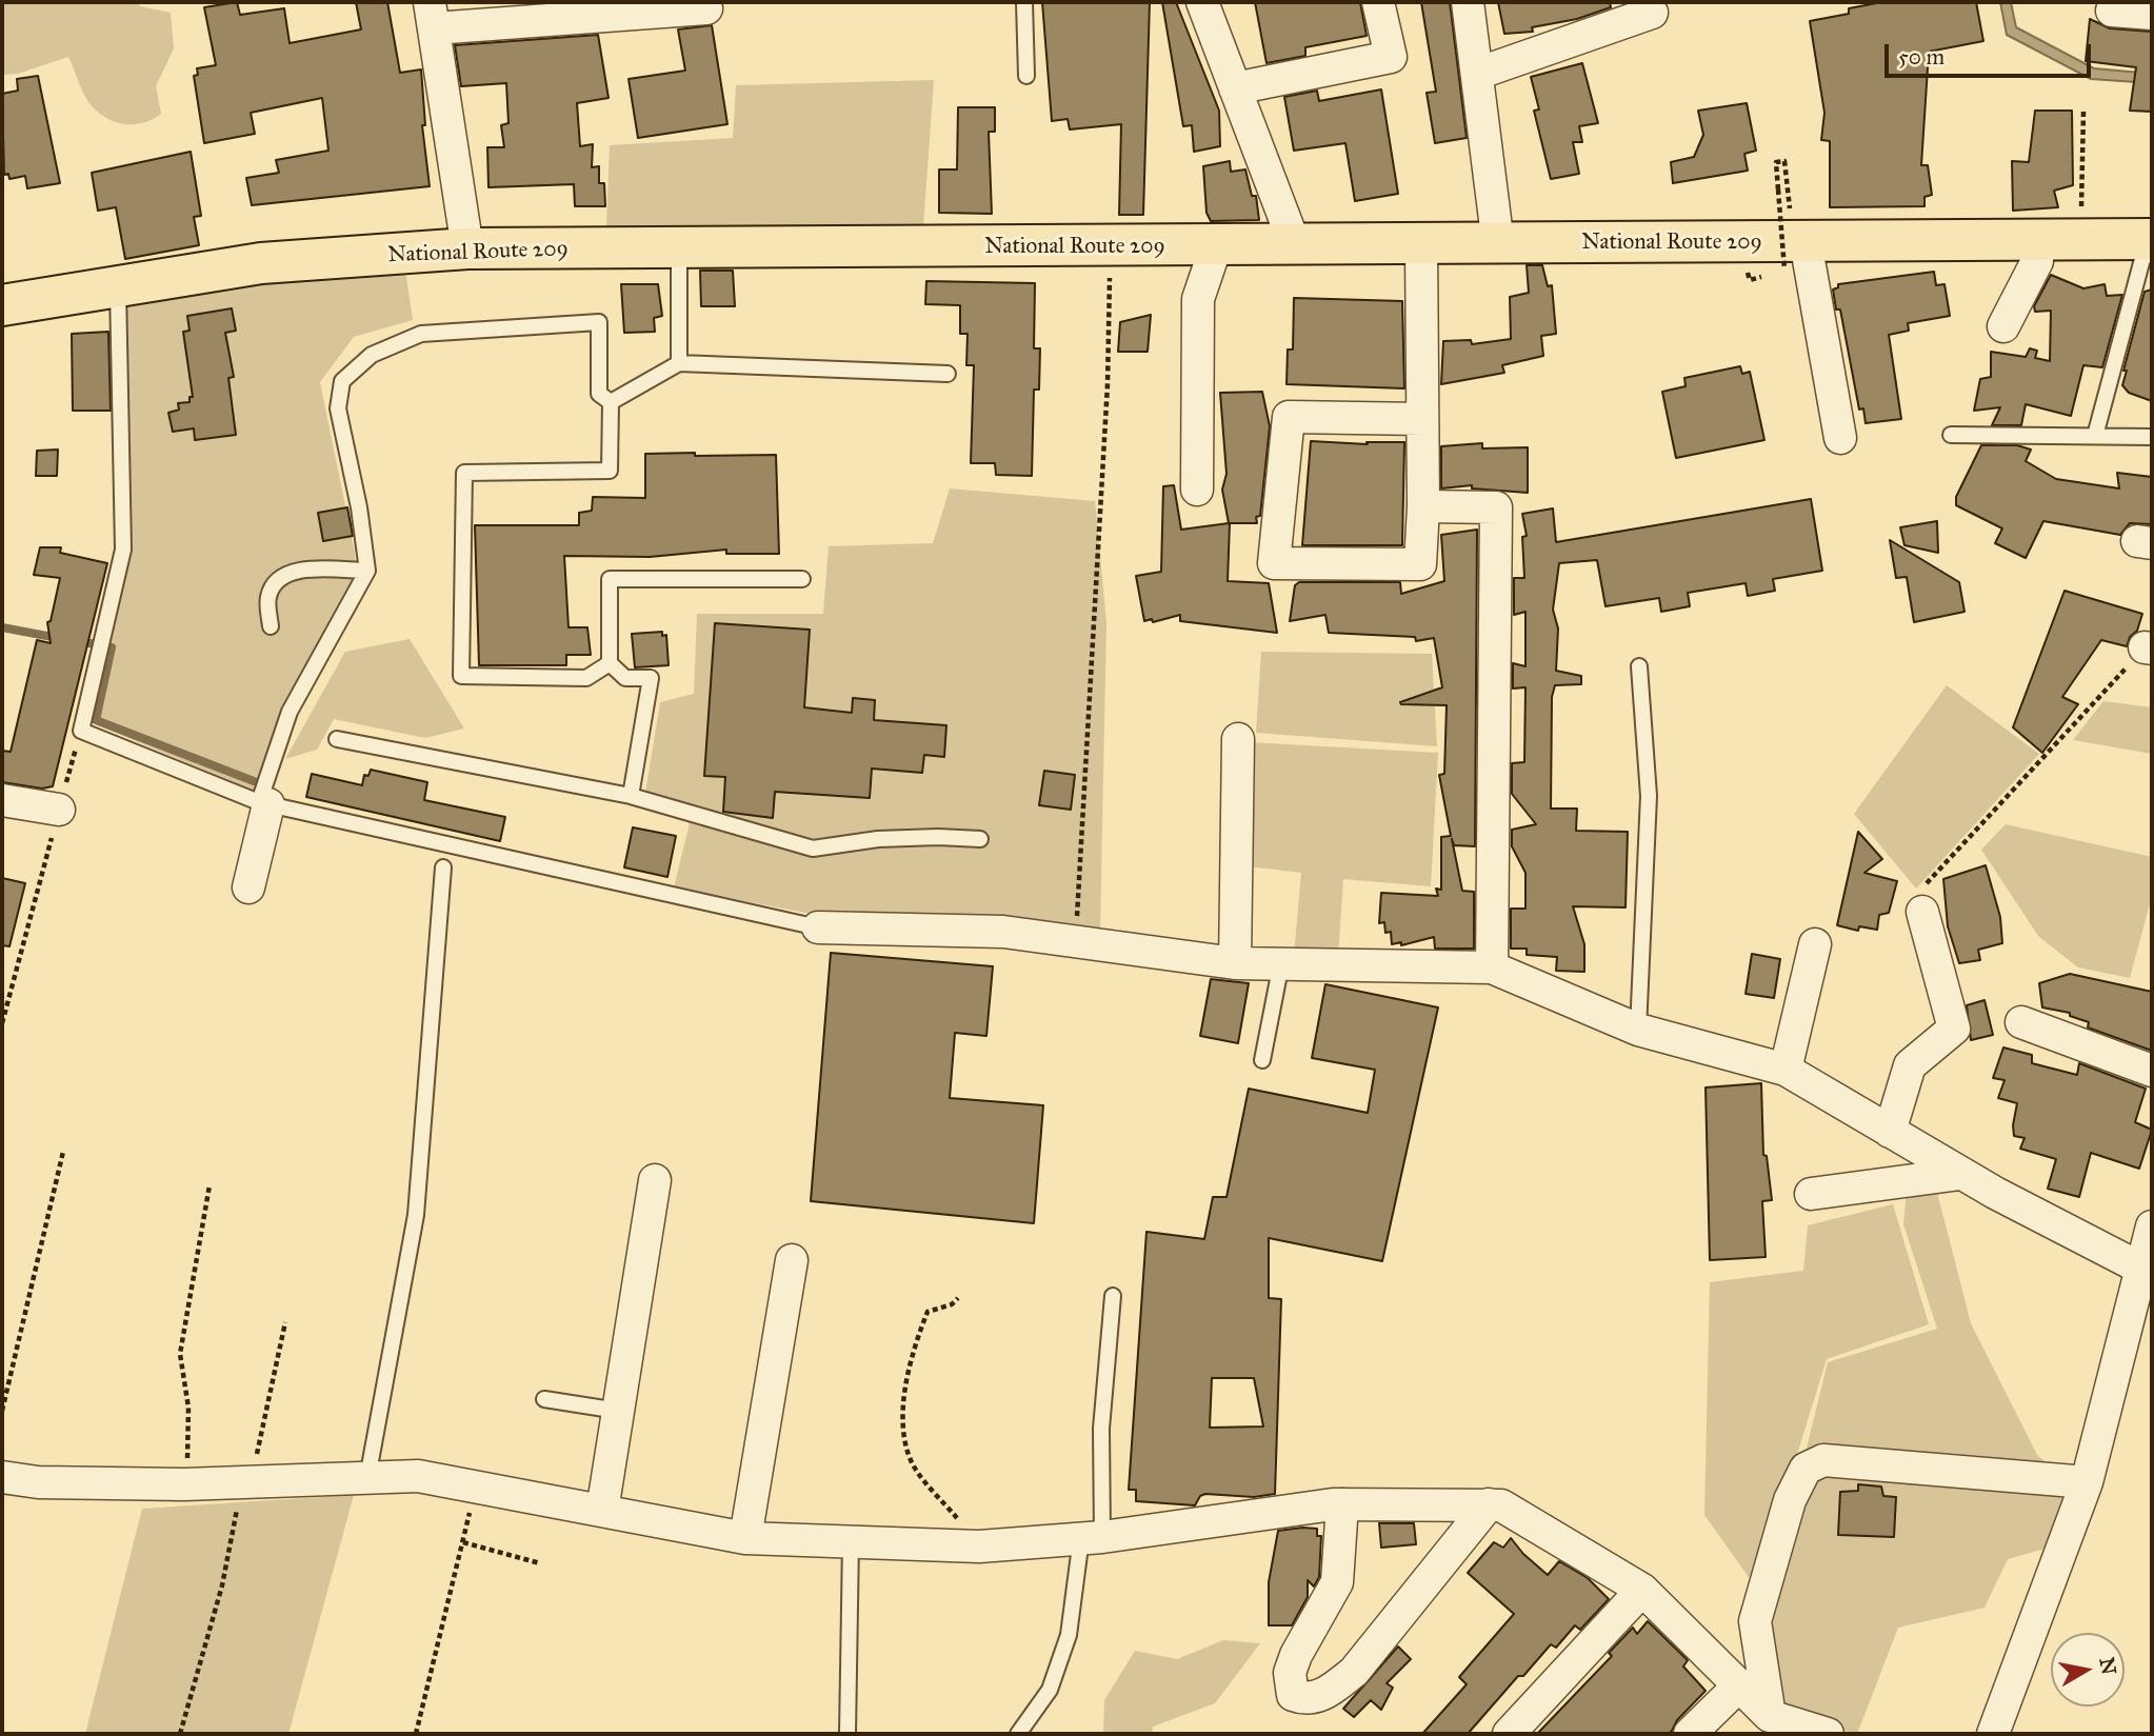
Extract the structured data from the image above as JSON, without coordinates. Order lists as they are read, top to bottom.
{
  "streets": {
    "highway": ["National Route 209"]
  },
  "scale_bar": "50 m",
  "north": "right"
}
